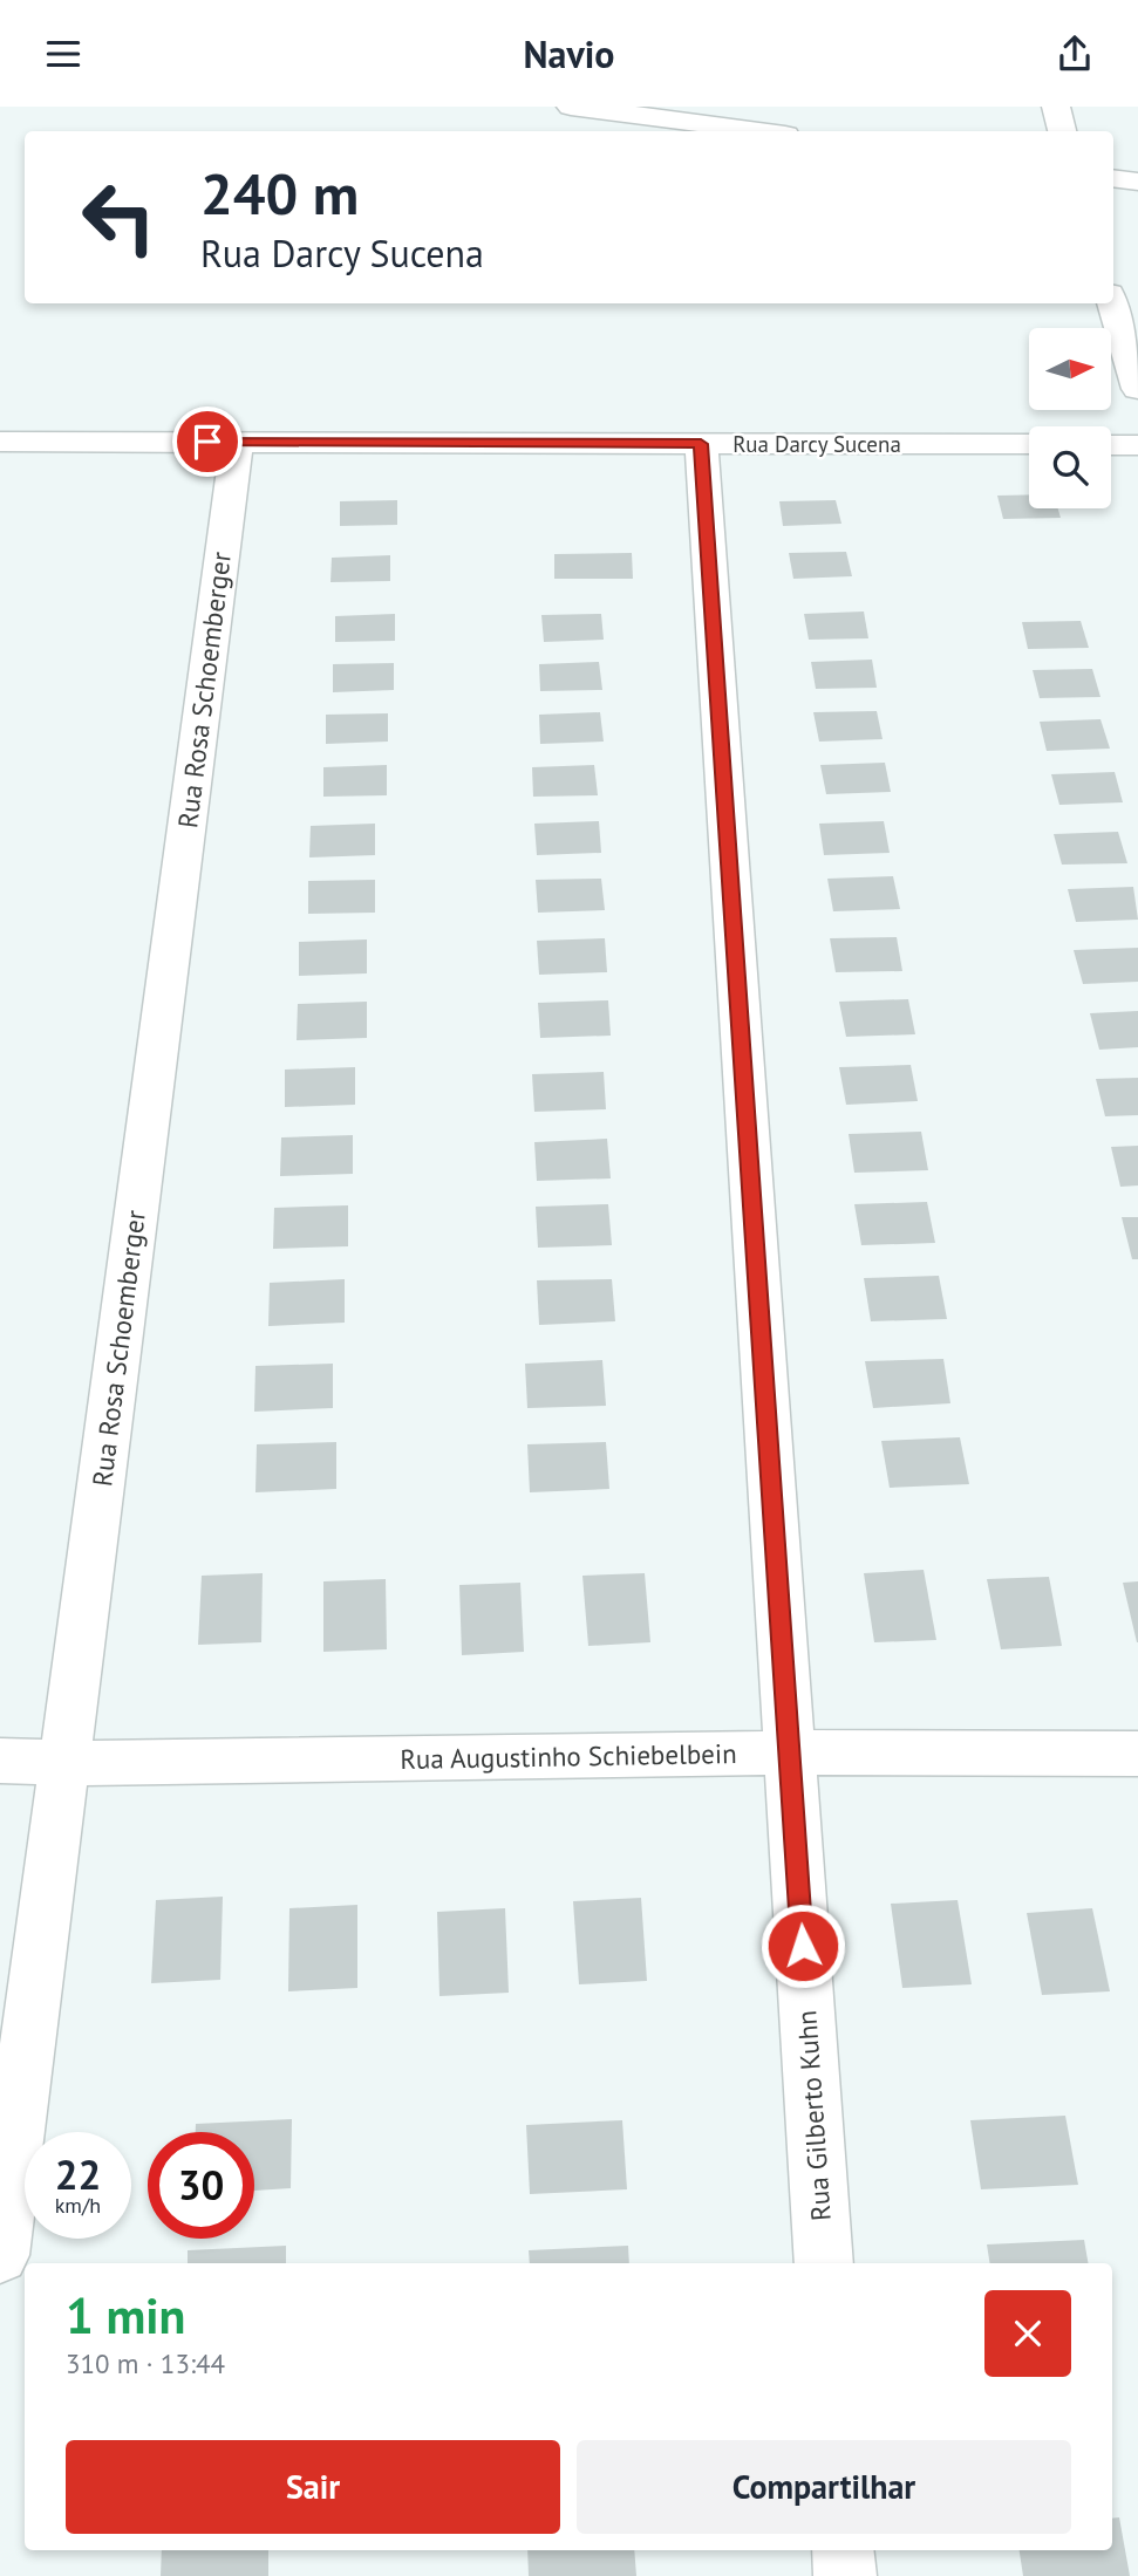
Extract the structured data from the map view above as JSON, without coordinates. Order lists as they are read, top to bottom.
{
  "streets": {
    "street": [
      "Rua Darcy Sucena",
      "Rua Rosa Schoemberger",
      "Rua Augustinho Schiebelbein",
      "Rua Gilberto Kuhn"
    ]
  },
  "crossings": [
    ["Rua Darcy Sucena", "Rua Rosa Schoemberger"],
    ["Rua Darcy Sucena", "Rua Gilberto Kuhn"],
    ["Rua Rosa Schoemberger", "Rua Augustinho Schiebelbein"],
    ["Rua Augustinho Schiebelbein", "Rua Gilberto Kuhn"]
  ],
  "north": "right",
  "page": {
    "header": "Navio",
    "turn": ["240 m", "Rua Darcy Sucena"],
    "speed": "22 km/h",
    "limit": "30",
    "heading": ["1 min", "310 m · 13:44"],
    "buttons": ["Sair", "Compartilhar"]
  }
}
